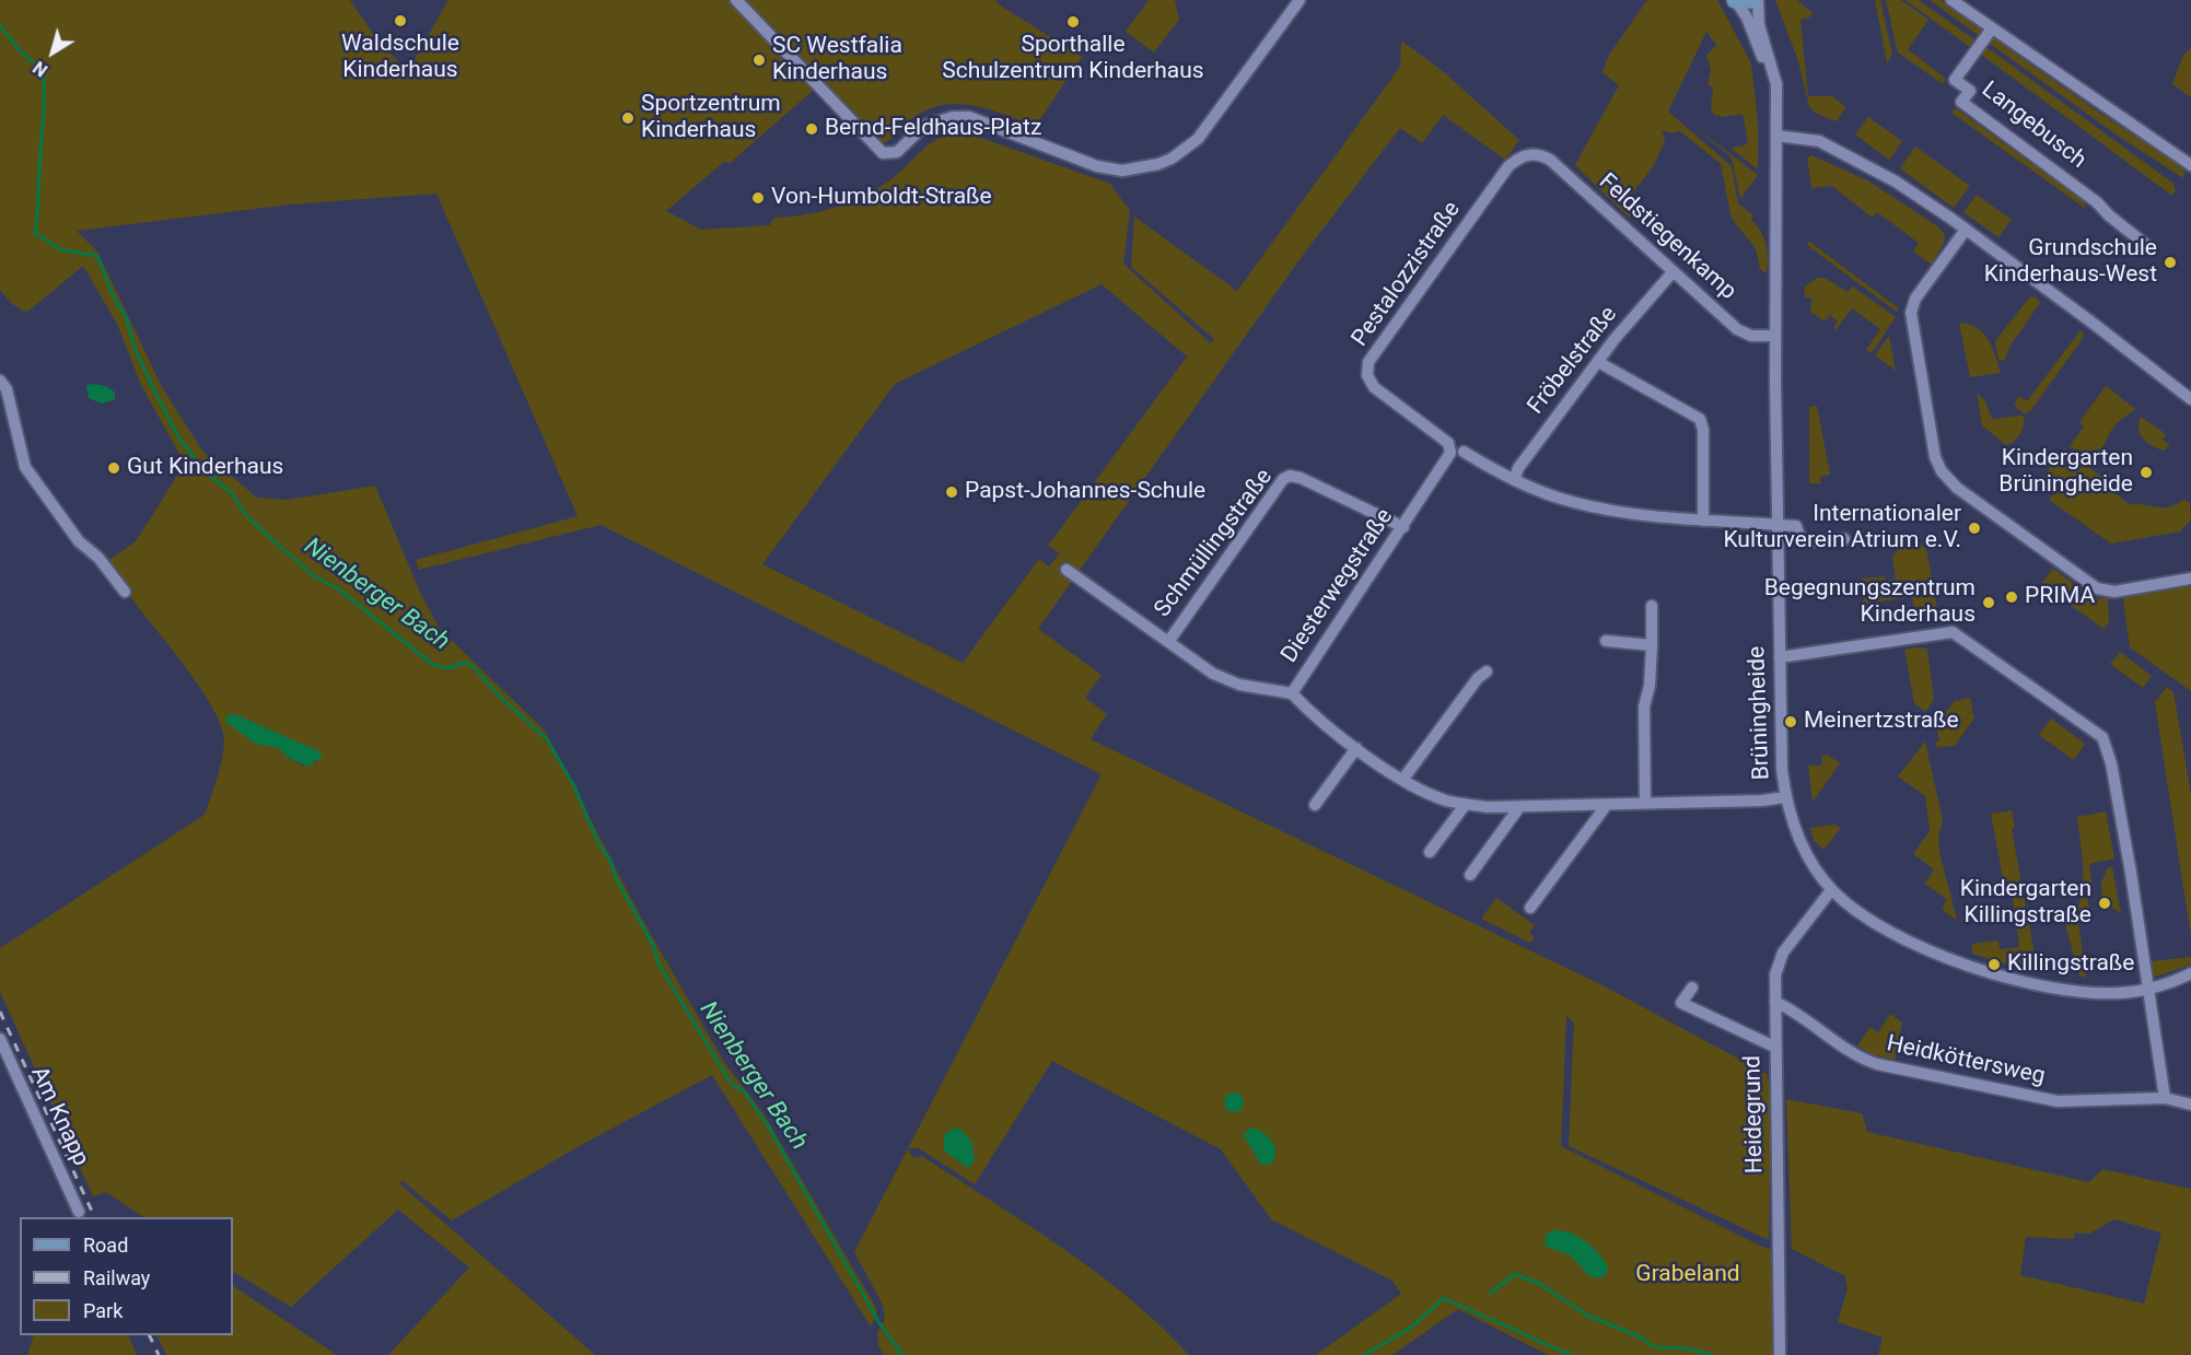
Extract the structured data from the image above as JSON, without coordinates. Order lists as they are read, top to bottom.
{
  "streets": {
    "street": [
      "Langebusch",
      "Feldstiegenkamp",
      "Pestalozzistraße",
      "Fröbelstraße",
      "Schmüllingstraße",
      "Diesterwegstraße",
      "Brüningheide",
      "Heidköttersweg",
      "Heidegrund",
      "Am Knapp"
    ]
  },
  "crossings": [
    ["Feldstiegenkamp", "Pestalozzistraße"],
    ["Feldstiegenkamp", "Fröbelstraße"],
    ["Feldstiegenkamp", "Brüningheide"],
    ["Pestalozzistraße", "Diesterwegstraße"],
    ["Schmüllingstraße", "Diesterwegstraße"],
    ["Brüningheide", "Heidegrund"],
    ["Heidköttersweg", "Heidegrund"]
  ],
  "water": ["Nienberger Bach"],
  "parks": ["Grabeland"],
  "places": [
    "Waldschule Kinderhaus",
    "Sporthalle Schulzentrum Kinderhaus",
    "SC Westfalia Kinderhaus",
    "Sportzentrum Kinderhaus",
    "Bernd-Feldhaus-Platz",
    "Von-Humboldt-Straße",
    "Grundschule Kinderhaus-West",
    "Gut Kinderhaus",
    "Kindergarten Brüningheide",
    "Papst-Johannes-Schule",
    "Internationaler Kulturverein Atrium e.V.",
    "PRIMA",
    "Begegnungszentrum Kinderhaus",
    "Meinertzstraße",
    "Kindergarten Killingstraße",
    "Killingstraße"
  ],
  "legend": ["Road", "Railway", "Park"],
  "north": "bottom left"
}
